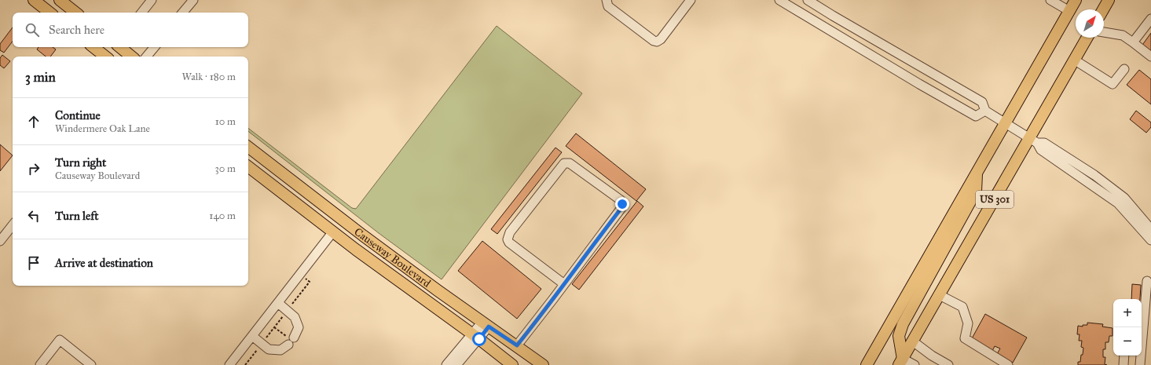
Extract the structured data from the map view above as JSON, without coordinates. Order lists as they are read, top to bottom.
{
  "streets": {
    "main road": ["US 301", "Causeway Boulevard"]
  },
  "north": "top right",
  "page": {
    "search": "Search here",
    "heading": ["3 min", "Walk · 180 m"],
    "list": [
      ["Continue", "Windermere Oak Lane", "10 m"],
      ["Turn right", "Causeway Boulevard", "30 m"],
      ["Turn left", "140 m"],
      "Arrive at destination"
    ],
    "map_buttons": ["+", "−"]
  }
}
